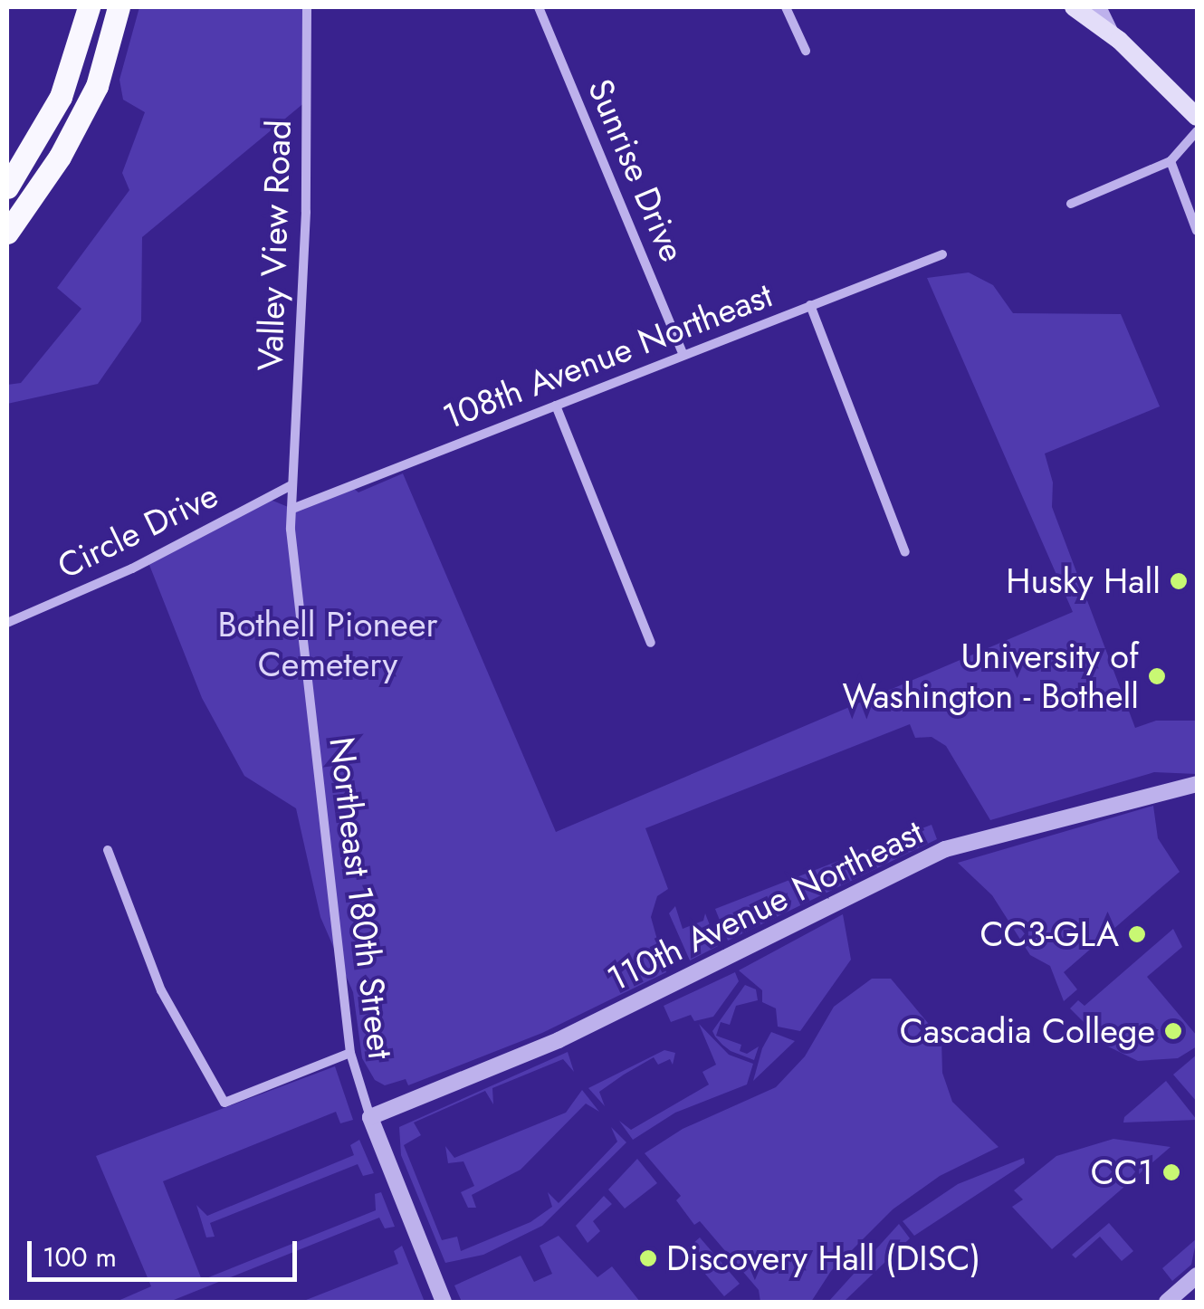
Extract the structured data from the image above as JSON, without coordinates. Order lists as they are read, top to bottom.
{
  "streets": {
    "street": [
      "Sunrise Drive",
      "Valley View Road",
      "108th Avenue Northeast",
      "Circle Drive",
      "Northeast 180th Street",
      "110th Avenue Northeast"
    ]
  },
  "crossings": [
    ["Sunrise Drive", "108th Avenue Northeast"],
    ["Valley View Road", "Circle Drive"],
    ["Valley View Road", "Northeast 180th Street"],
    ["108th Avenue Northeast", "Northeast 180th Street"],
    ["Circle Drive", "Northeast 180th Street"],
    ["Northeast 180th Street", "110th Avenue Northeast"]
  ],
  "parks": ["Bothell Pioneer Cemetery"],
  "places": [
    "Husky Hall",
    "University of Washington - Bothell",
    "CC3-GLA",
    "Cascadia College",
    "CC1",
    "Discovery Hall (DISC)"
  ],
  "scale_bar": "100 m"
}
